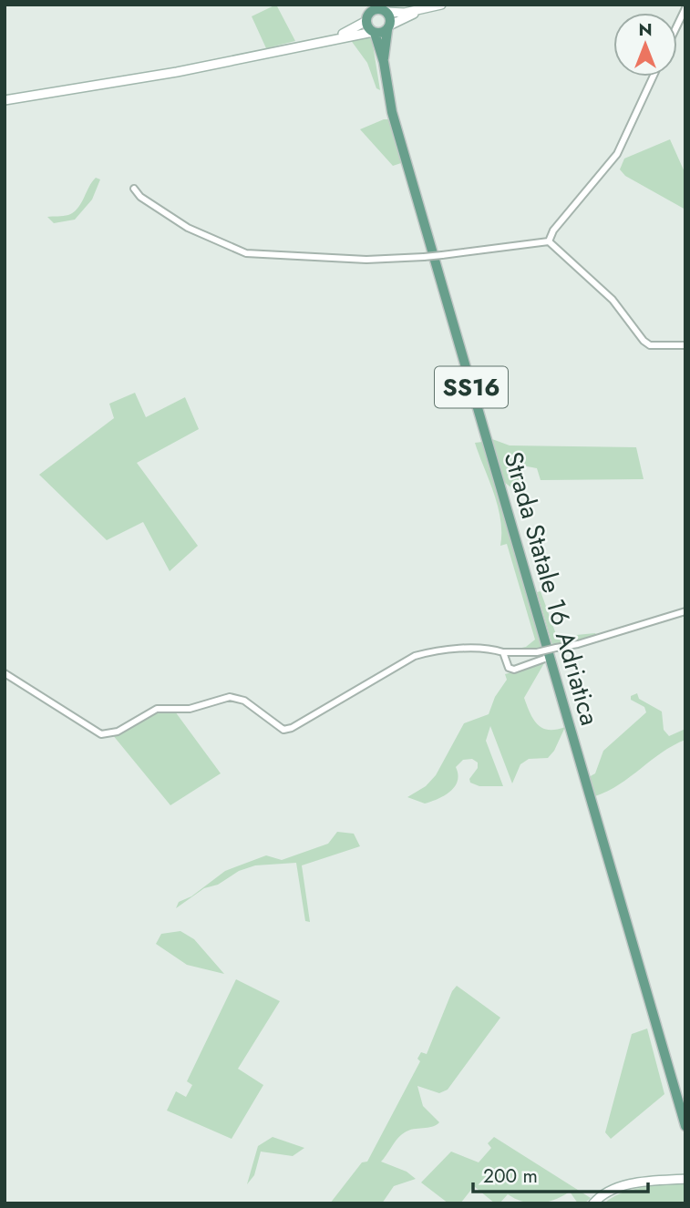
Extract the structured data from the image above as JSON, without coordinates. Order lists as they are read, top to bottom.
{
  "streets": {
    "main road": ["SS16", "Strada Statale 16 Adriatica"]
  },
  "crossings": [
    ["SS16", "Strada Statale 16 Adriatica"]
  ],
  "scale_bar": "200 m",
  "north": "top"
}
